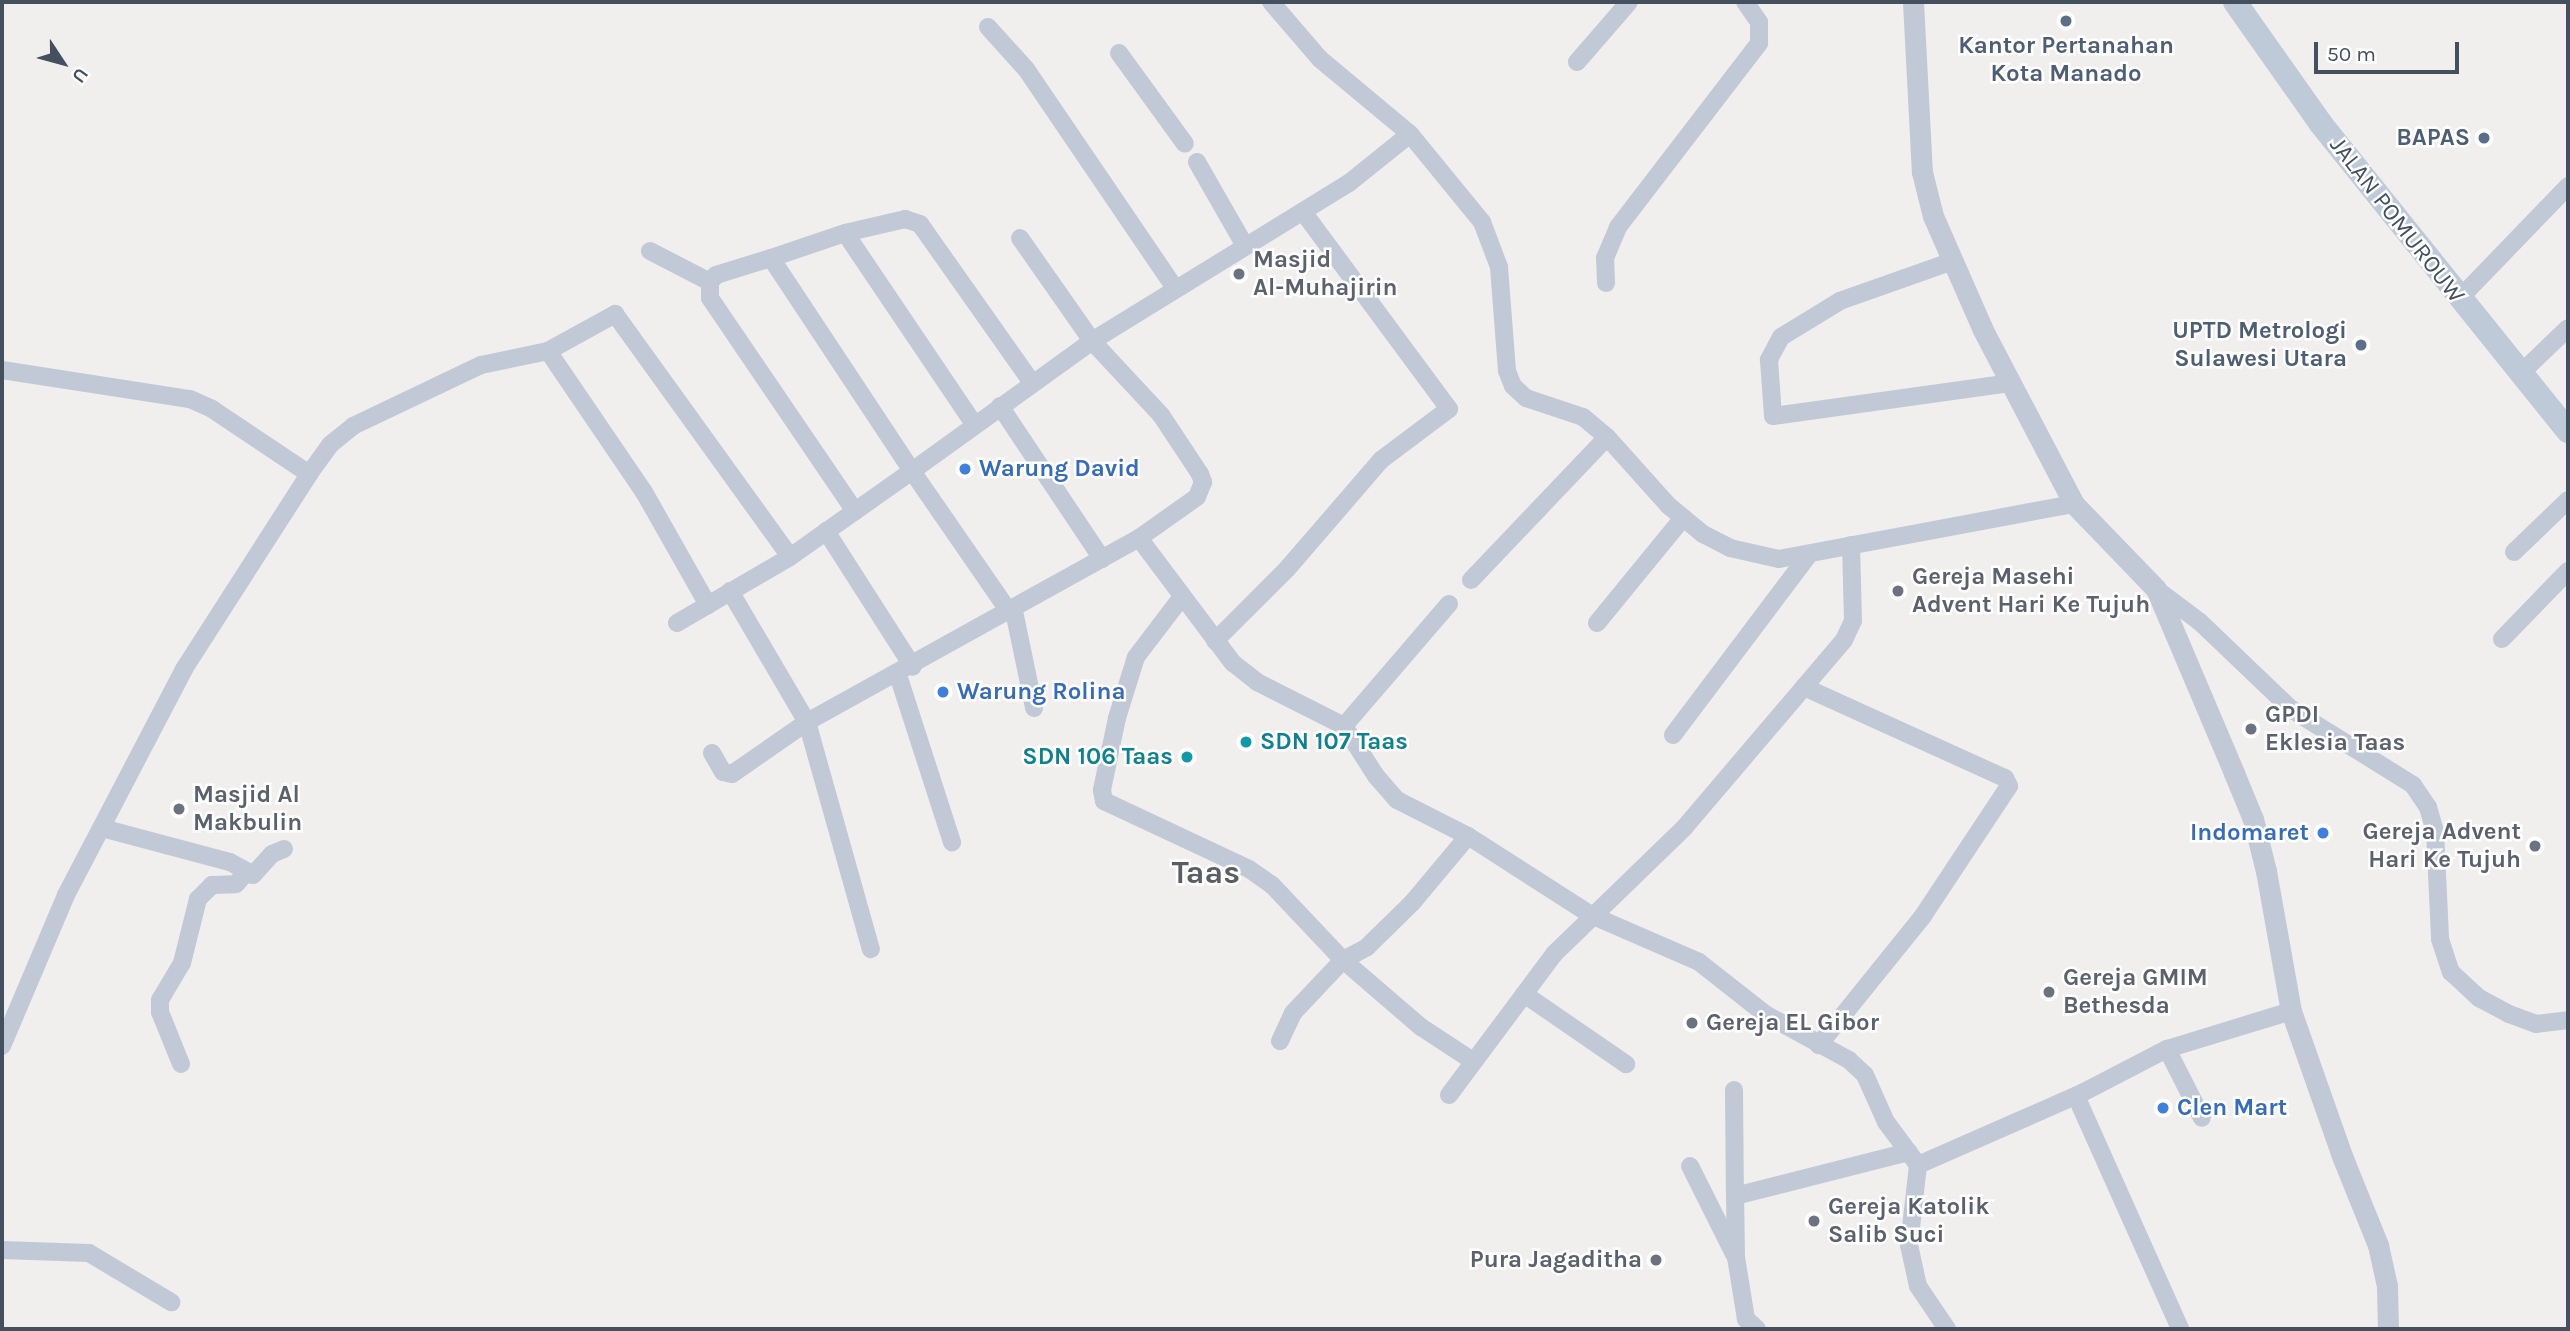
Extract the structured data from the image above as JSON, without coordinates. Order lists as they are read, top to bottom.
{
  "streets": {
    "main road": ["JALAN POMUROUW"]
  },
  "districts": ["Taas"],
  "places": [
    "Kantor Pertanahan Kota Manado",
    "BAPAS",
    "Masjid Al-Muhajirin",
    "UPTD Metrologi Sulawesi Utara",
    "Warung David",
    "Gereja Masehi Advent Hari Ke Tujuh",
    "Warung Rolina",
    "GPDI Eklesia Taas",
    "SDN 107 Taas",
    "SDN 106 Taas",
    "Masjid Al Makbulin",
    "Indomaret",
    "Gereja Advent Hari Ke Tujuh",
    "Gereja GMIM Bethesda",
    "Gereja EL Gibor",
    "Clen Mart",
    "Gereja Katolik Salib Suci",
    "Pura Jagaditha"
  ],
  "scale_bar": "50 m",
  "north": "bottom right"
}
